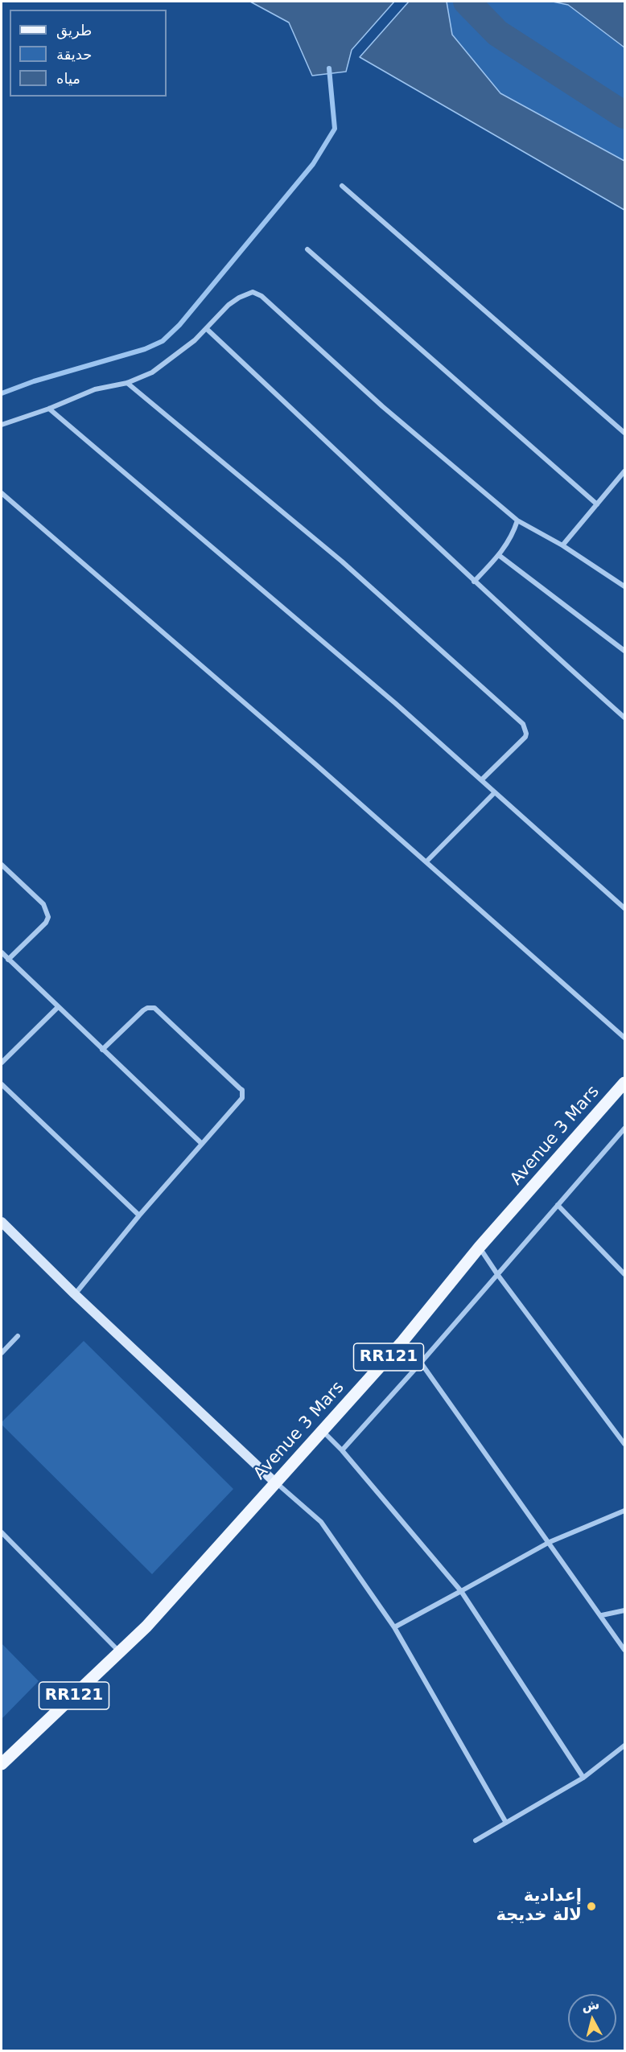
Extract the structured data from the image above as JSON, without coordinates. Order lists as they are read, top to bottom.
{
  "streets": {
    "main road": ["Avenue 3 Mars", "RR121"]
  },
  "places": ["إعدادية لالة خديجة"],
  "legend": ["طريق", "حديقة", "مياه"],
  "north": "top"
}
